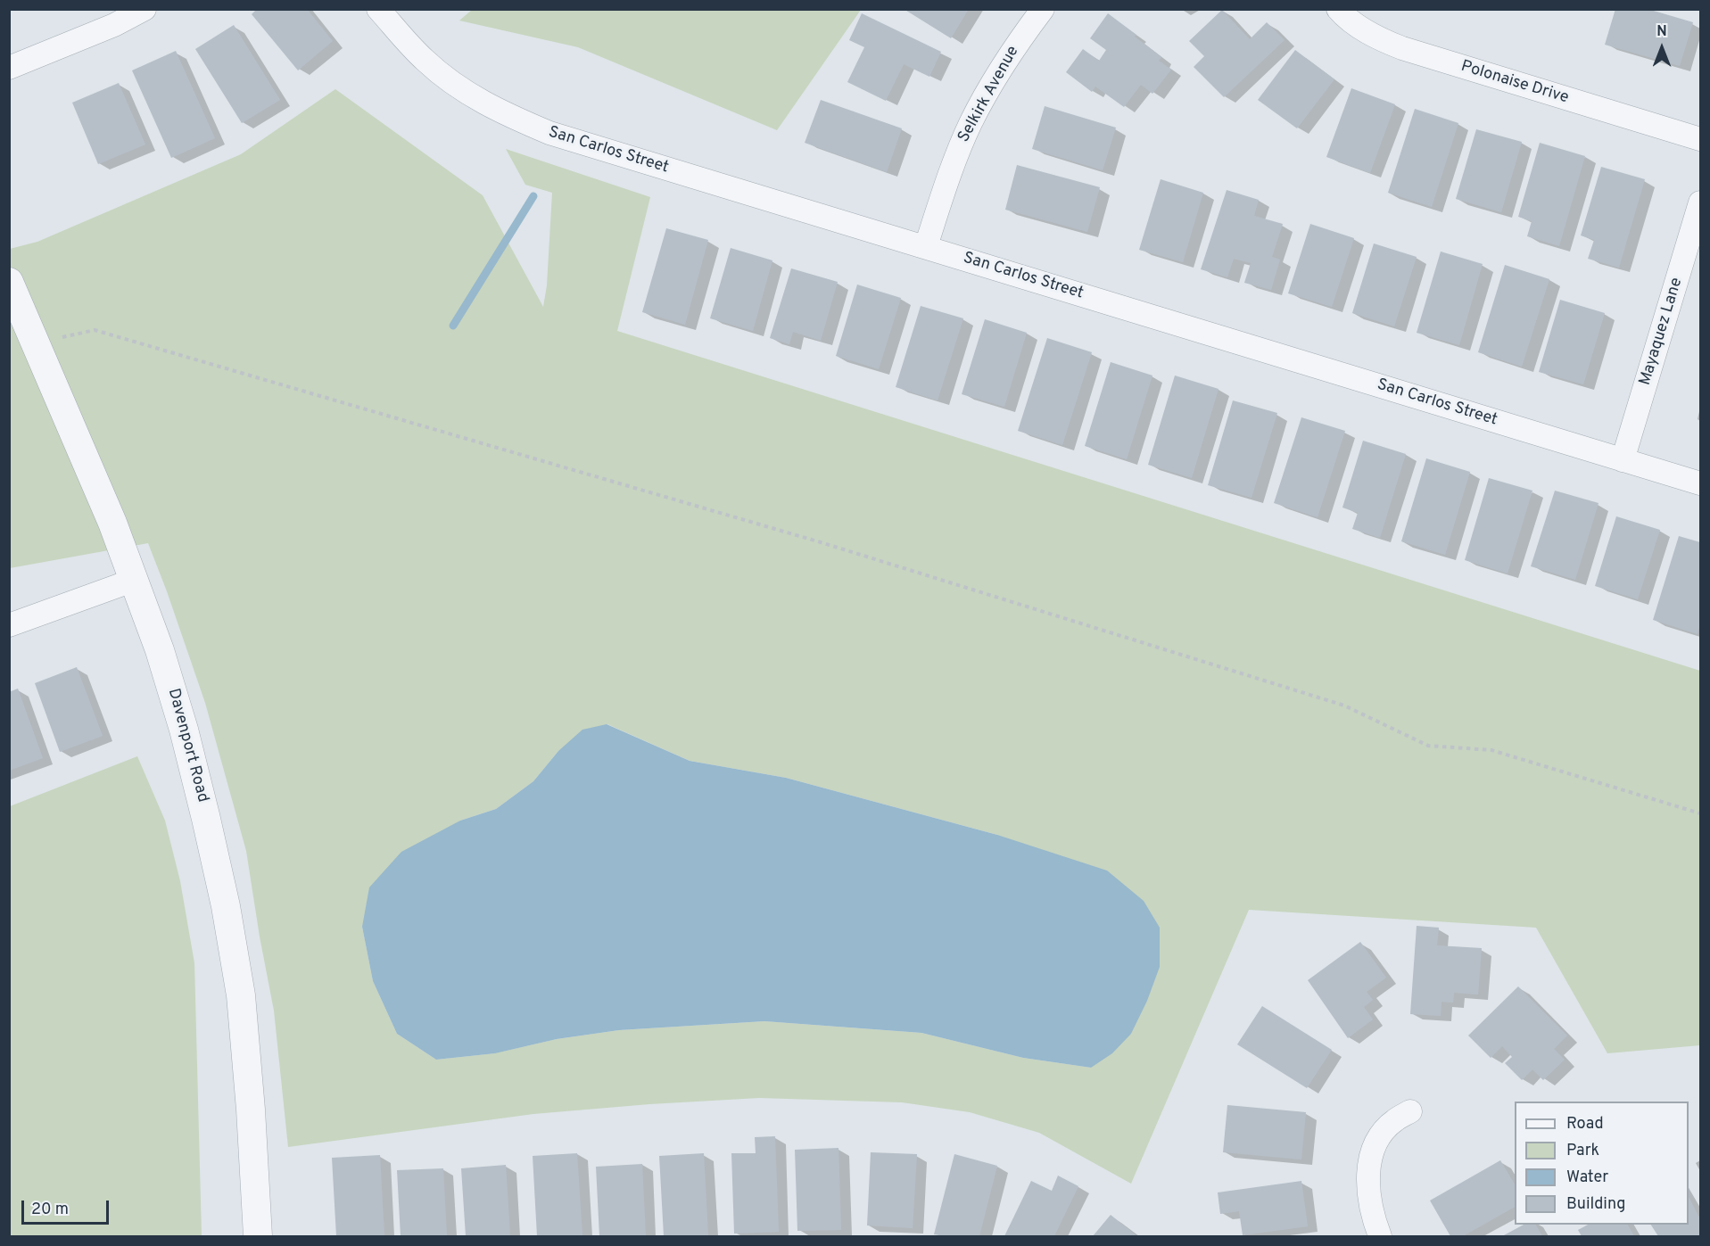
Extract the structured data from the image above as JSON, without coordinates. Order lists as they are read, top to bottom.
{
  "streets": {
    "street": [
      "Polonaise Drive",
      "Selkirk Avenue",
      "San Carlos Street",
      "Mayaquez Lane",
      "Davenport Road"
    ]
  },
  "crossings": [
    ["Selkirk Avenue", "San Carlos Street"],
    ["San Carlos Street", "Mayaquez Lane"]
  ],
  "legend": [
    "Road",
    "Park",
    "Water",
    "Building"
  ],
  "scale_bar": "20 m",
  "north": "top"
}
